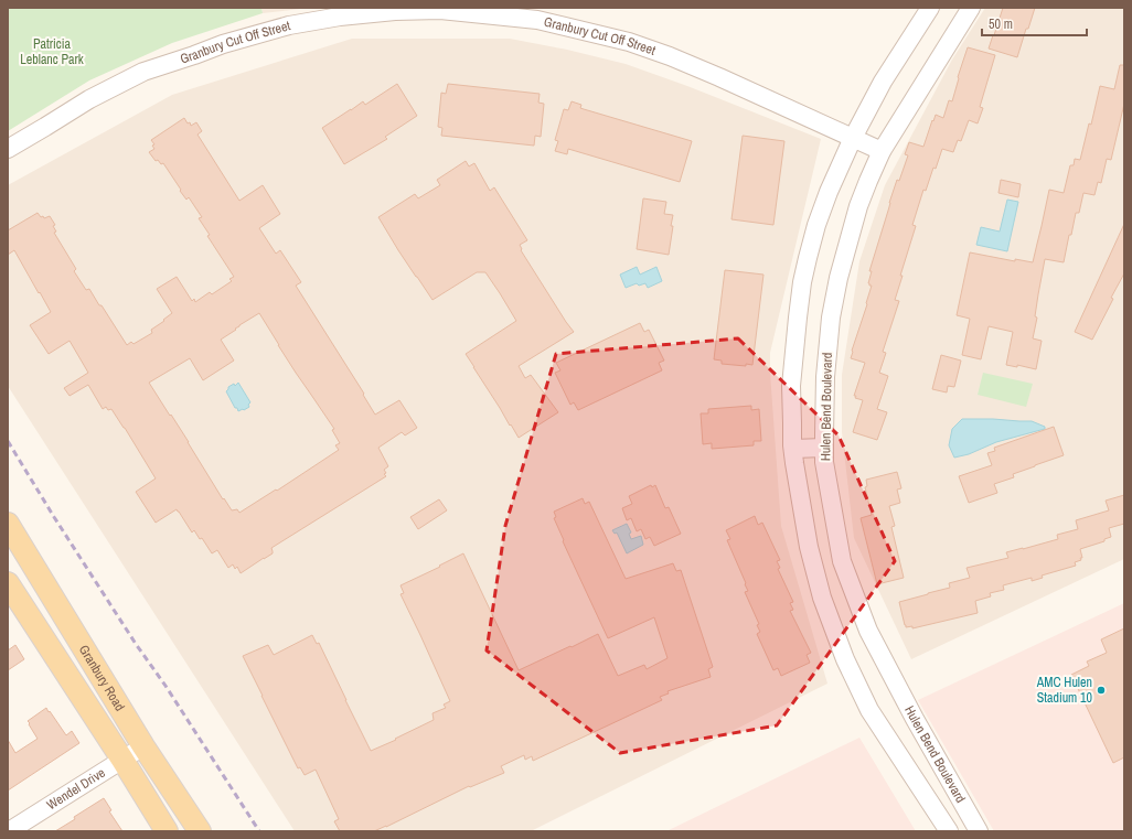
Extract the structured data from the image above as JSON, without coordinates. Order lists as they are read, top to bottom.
{
  "streets": {
    "main road": ["Granbury Road"],
    "street": ["Granbury Cut Off Street", "Hulen Bend Boulevard", "Wendel Drive"]
  },
  "crossings": [
    ["Granbury Cut Off Street", "Hulen Bend Boulevard"],
    ["Granbury Road", "Wendel Drive"]
  ],
  "parks": ["Patricia Leblanc Park"],
  "places": ["AMC Hulen Stadium 10"],
  "scale_bar": "50 m"
}
